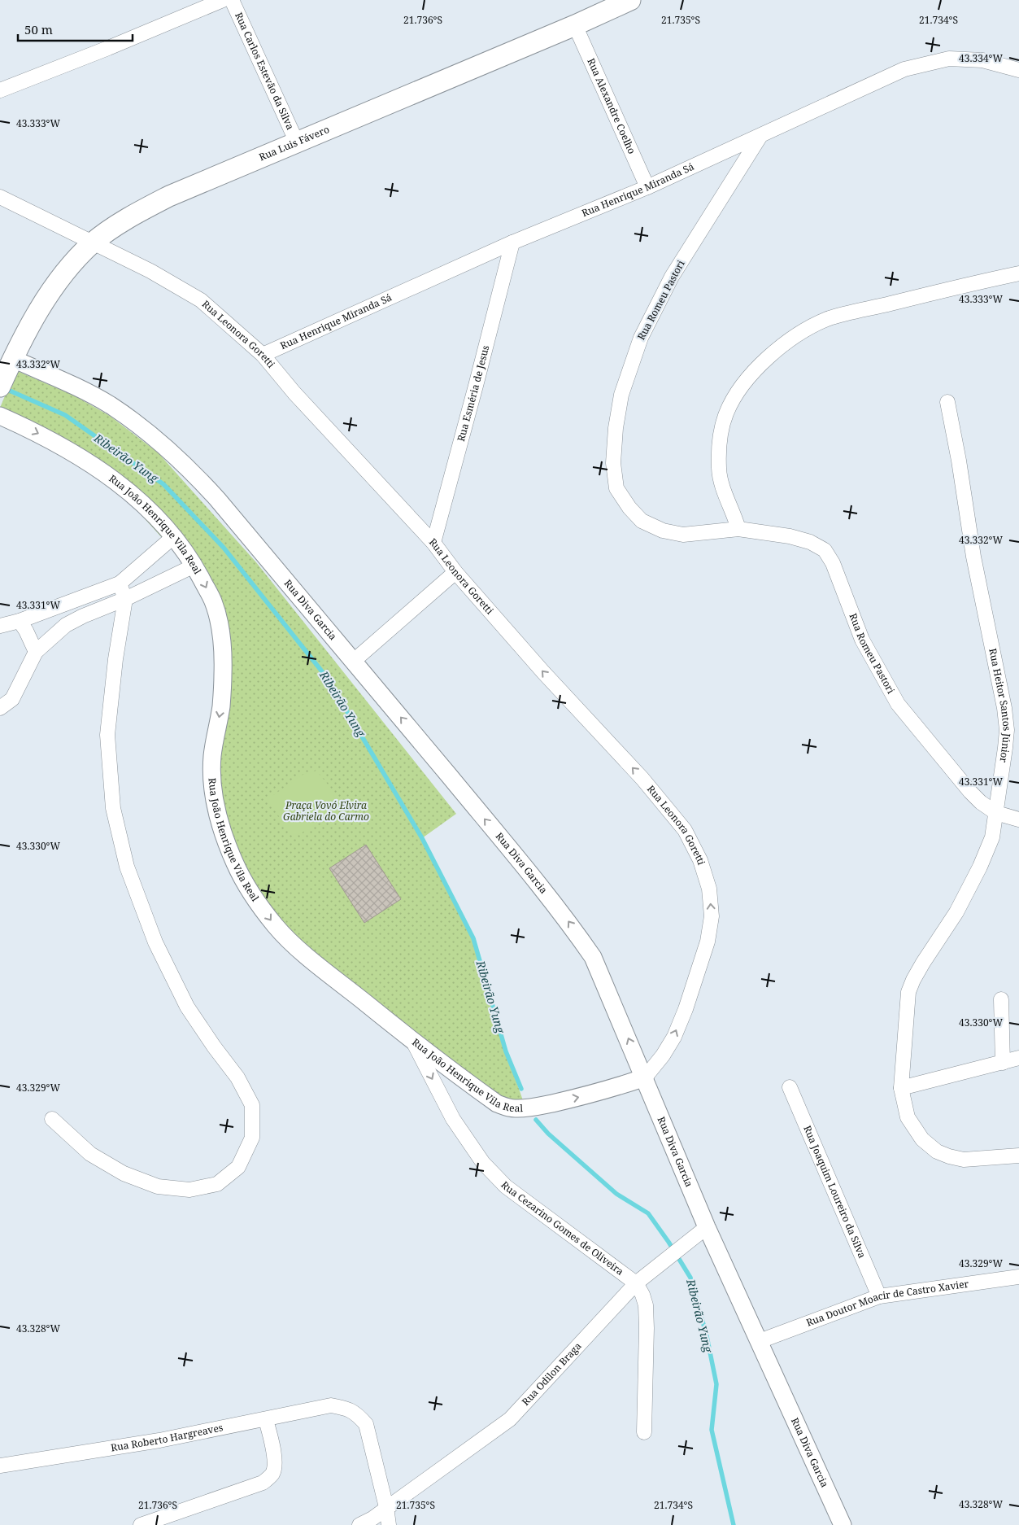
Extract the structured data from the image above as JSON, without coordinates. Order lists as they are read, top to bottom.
{
  "streets": {
    "main road": ["Rua Luis Fávero"],
    "street": [
      "Rua Carlos Estevão da Silva",
      "Rua Alexandre Coelho",
      "Rua Henrique Miranda Sá",
      "Rua Romeu Pastori",
      "Rua Leonora Goretti",
      "Rua Esméria de Jesus",
      "Rua João Henrique Vila Real",
      "Rua Diva Garcia",
      "Rua Heitor Santos Júnior",
      "Rua Joaquim Loureiro da Silva",
      "Rua Cezarino Gomes de Oliveira",
      "Rua Doutor Moacir de Castro Xavier",
      "Rua Odilon Braga",
      "Rua Roberto Hargreaves"
    ]
  },
  "crossings": [
    ["Rua Carlos Estevão da Silva", "Rua Luis Fávero"],
    ["Rua Alexandre Coelho", "Rua Luis Fávero"],
    ["Rua Alexandre Coelho", "Rua Henrique Miranda Sá"],
    ["Rua Luis Fávero", "Rua Leonora Goretti"],
    ["Rua Luis Fávero", "Rua Diva Garcia"],
    ["Rua Henrique Miranda Sá", "Rua Romeu Pastori"],
    ["Rua Henrique Miranda Sá", "Rua Leonora Goretti"],
    ["Rua Henrique Miranda Sá", "Rua Esméria de Jesus"],
    ["Rua Romeu Pastori", "Rua Heitor Santos Júnior"],
    ["Rua Leonora Goretti", "Rua Esméria de Jesus"],
    ["Rua Leonora Goretti", "Rua João Henrique Vila Real"],
    ["Rua Leonora Goretti", "Rua Diva Garcia"],
    ["Rua João Henrique Vila Real", "Rua Diva Garcia"],
    ["Rua João Henrique Vila Real", "Rua Cezarino Gomes de Oliveira"],
    ["Rua Diva Garcia", "Rua Doutor Moacir de Castro Xavier"],
    ["Rua Diva Garcia", "Rua Odilon Braga"],
    ["Rua Joaquim Loureiro da Silva", "Rua Doutor Moacir de Castro Xavier"],
    ["Rua Cezarino Gomes de Oliveira", "Rua Odilon Braga"],
    ["Rua Odilon Braga", "Rua Roberto Hargreaves"]
  ],
  "one_way": ["Rua Leonora Goretti", "Rua João Henrique Vila Real", "Rua Cezarino Gomes de Oliveira"],
  "water": ["Ribeirão Yung"],
  "parks": ["Praça Vovó Elvira Gabriela do Carmo"],
  "scale_bar": "50 m",
  "coordinates": [
    "21.736°S",
    "21.735°S",
    "21.734°S",
    "43.334°W",
    "43.333°W",
    "43.332°W",
    "43.331°W",
    "43.330°W",
    "43.329°W",
    "43.328°W"
  ]
}
